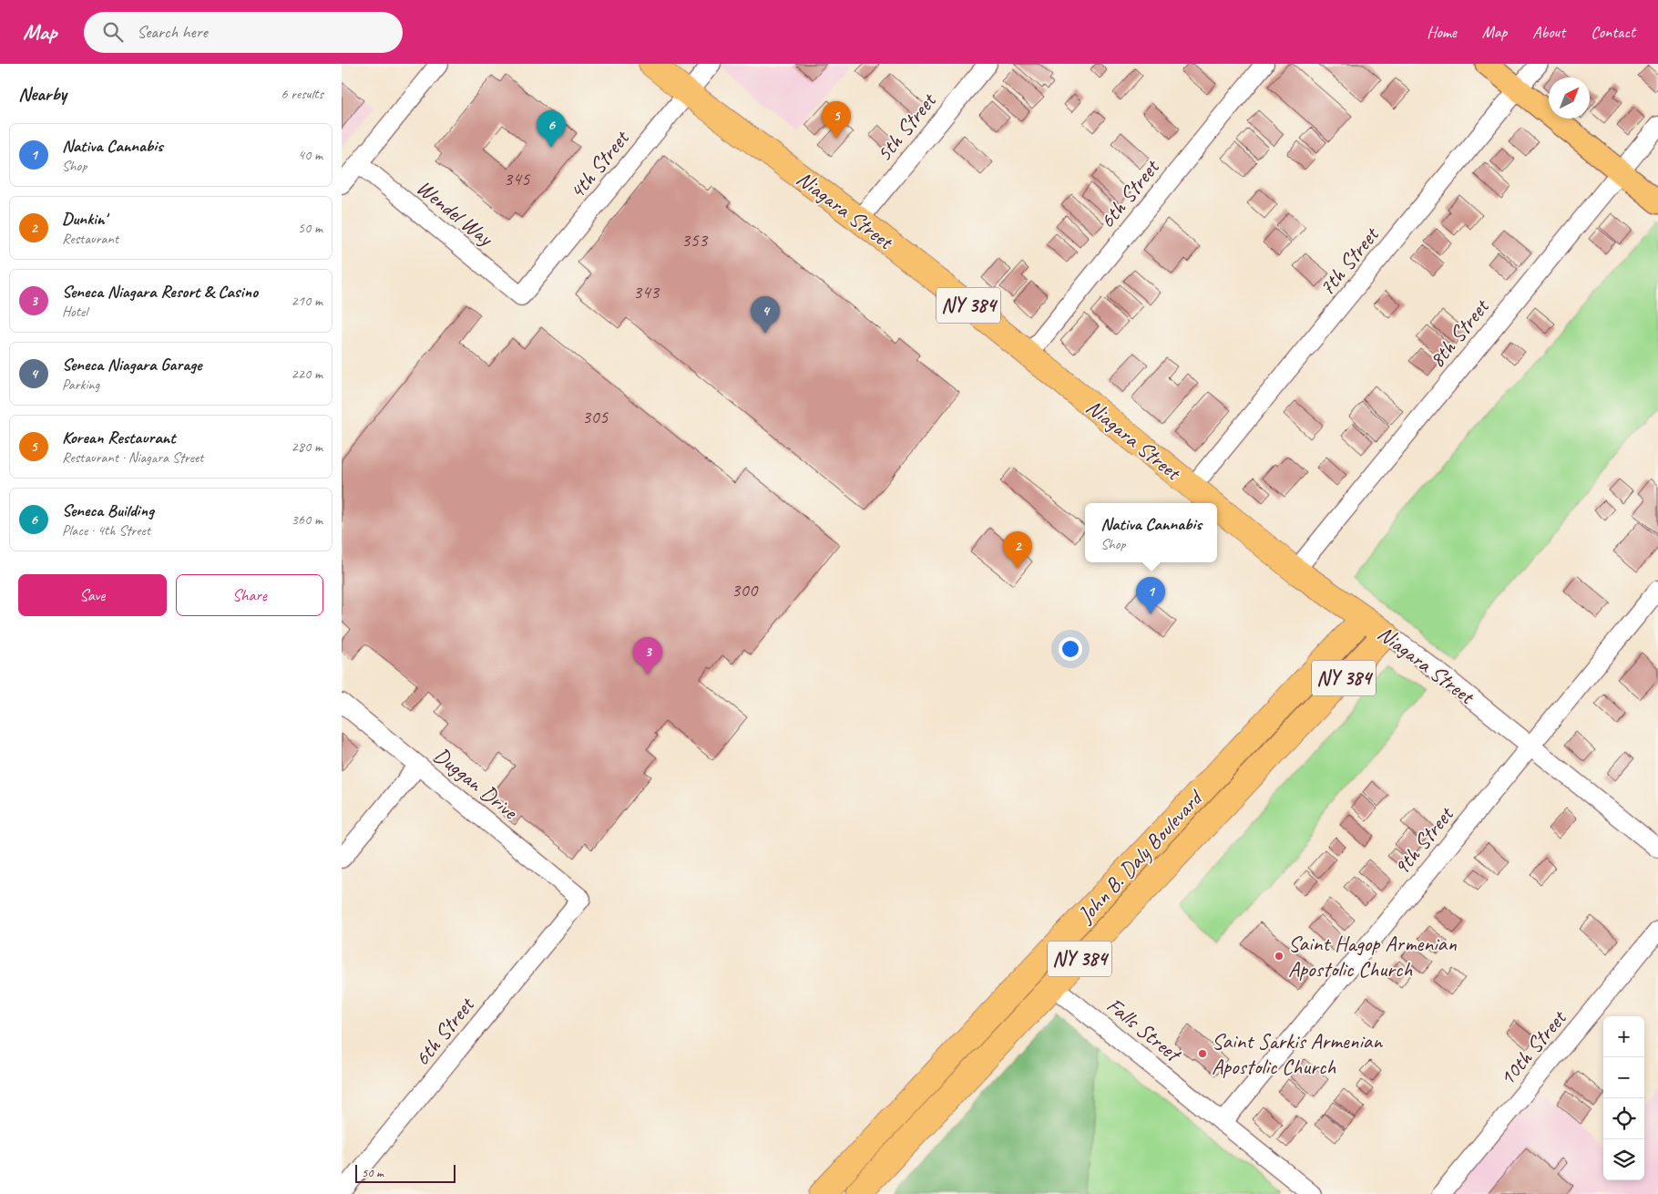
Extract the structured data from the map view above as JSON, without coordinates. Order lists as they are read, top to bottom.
{
  "streets": {
    "highway": ["Niagara Street", "NY 384", "John B. Daly Boulevard"],
    "street": [
      "5th Street",
      "4th Street",
      "6th Street",
      "Wendel Way",
      "7th Street",
      "8th Street",
      "Duggan Drive",
      "9th Street",
      "Falls Street",
      "10th Street"
    ]
  },
  "crossings": [
    ["5th Street", "Niagara Street"],
    ["4th Street", "Niagara Street"],
    ["4th Street", "Wendel Way"],
    ["6th Street", "Niagara Street"],
    ["6th Street", "Duggan Drive"],
    ["Niagara Street", "7th Street"],
    ["Niagara Street", "8th Street"],
    ["Niagara Street", "9th Street"],
    ["Niagara Street", "John B. Daly Boulevard"],
    ["9th Street", "Falls Street"],
    ["John B. Daly Boulevard", "Falls Street"]
  ],
  "places": ["Saint Hagop Armenian Apostolic Church", "Saint Sarkis Armenian Apostolic Church"],
  "house_numbers": [
    "345",
    "353",
    "343",
    "305",
    "300"
  ],
  "scale_bar": "50 m",
  "north": "top right",
  "page": {
    "header": "Map",
    "search": "Search here",
    "nav": [
      "Home",
      "Map",
      "About",
      "Contact"
    ],
    "heading": ["Nearby", "6 results"],
    "pins": [
      "5",
      "6",
      "4",
      "2",
      "1",
      "3"
    ],
    "list": [
      {
        "mark": "1",
        "name": "Nativa Cannabis",
        "note": "Shop",
        "value": "40 m"
      },
      {
        "mark": "2",
        "name": "Dunkin'",
        "note": "Restaurant",
        "value": "50 m"
      },
      {
        "mark": "3",
        "name": "Seneca Niagara Resort & Casino",
        "note": "Hotel",
        "value": "210 m"
      },
      {
        "mark": "4",
        "name": "Seneca Niagara Garage",
        "note": "Parking",
        "value": "220 m"
      },
      {
        "mark": "5",
        "name": "Korean Restaurant",
        "note": "Restaurant · Niagara Street",
        "value": "280 m"
      },
      {
        "mark": "6",
        "name": "Seneca Building",
        "note": "Place · 4th Street",
        "value": "360 m"
      }
    ],
    "popup": ["Nativa Cannabis", "Shop"],
    "buttons": ["Save", "Share"],
    "map_buttons": ["+", "−"],
    "scale": "50 m"
  }
}
